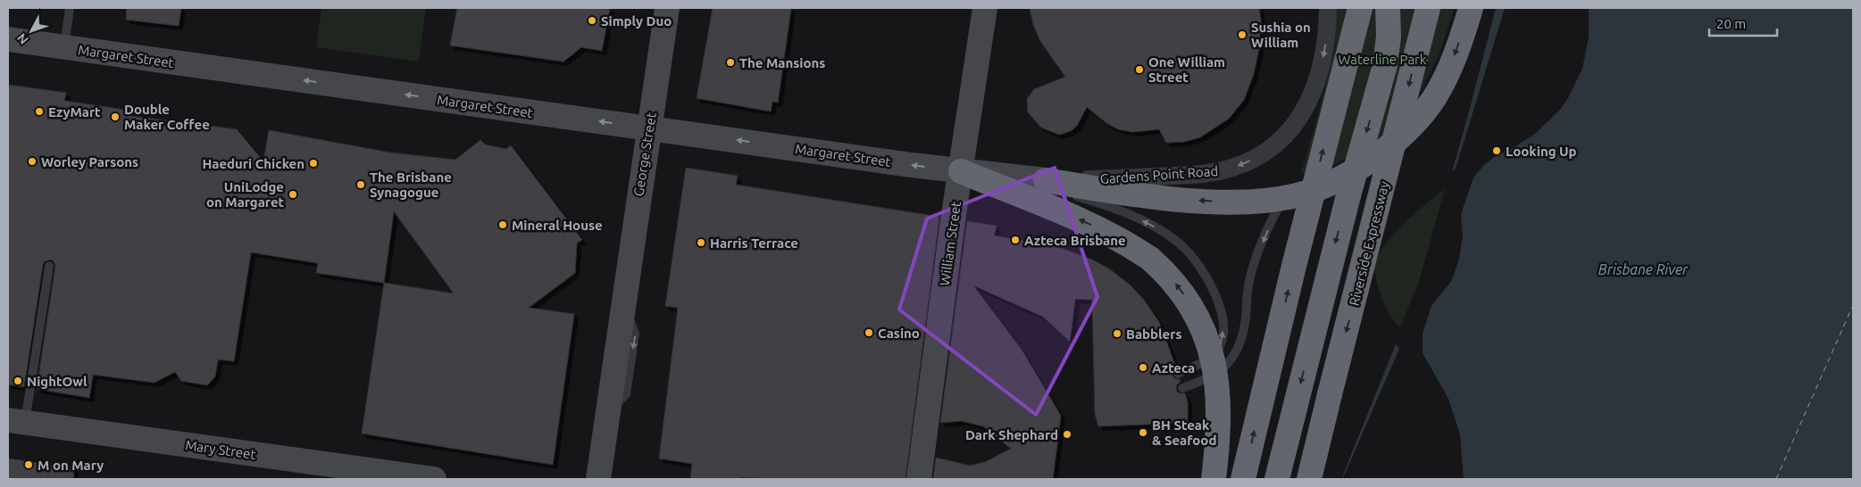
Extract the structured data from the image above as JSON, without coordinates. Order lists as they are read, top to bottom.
{
  "streets": {
    "highway": ["Riverside Expressway"],
    "street": [
      "Margaret Street",
      "George Street",
      "Gardens Point Road",
      "William Street",
      "Mary Street"
    ]
  },
  "crossings": [
    ["Margaret Street", "George Street"],
    ["Margaret Street", "Gardens Point Road"],
    ["Margaret Street", "William Street"]
  ],
  "one_way": ["Margaret Street", "Gardens Point Road"],
  "water": ["Brisbane River"],
  "parks": ["Waterline Park"],
  "places": [
    "Simply Duo",
    "Sushia on William",
    "The Mansions",
    "One William Street",
    "EzyMart",
    "Double Maker Coffee",
    "Looking Up",
    "Worley Parsons",
    "Haeduri Chicken",
    "The Brisbane Synagogue",
    "UniLodge on Margaret",
    "Mineral House",
    "Azteca Brisbane",
    "Harris Terrace",
    "Casino",
    "Babblers",
    "Azteca",
    "NightOwl",
    "BH Steak & Seafood",
    "Dark Shephard",
    "M on Mary"
  ],
  "scale_bar": "20 m",
  "north": "bottom left"
}
